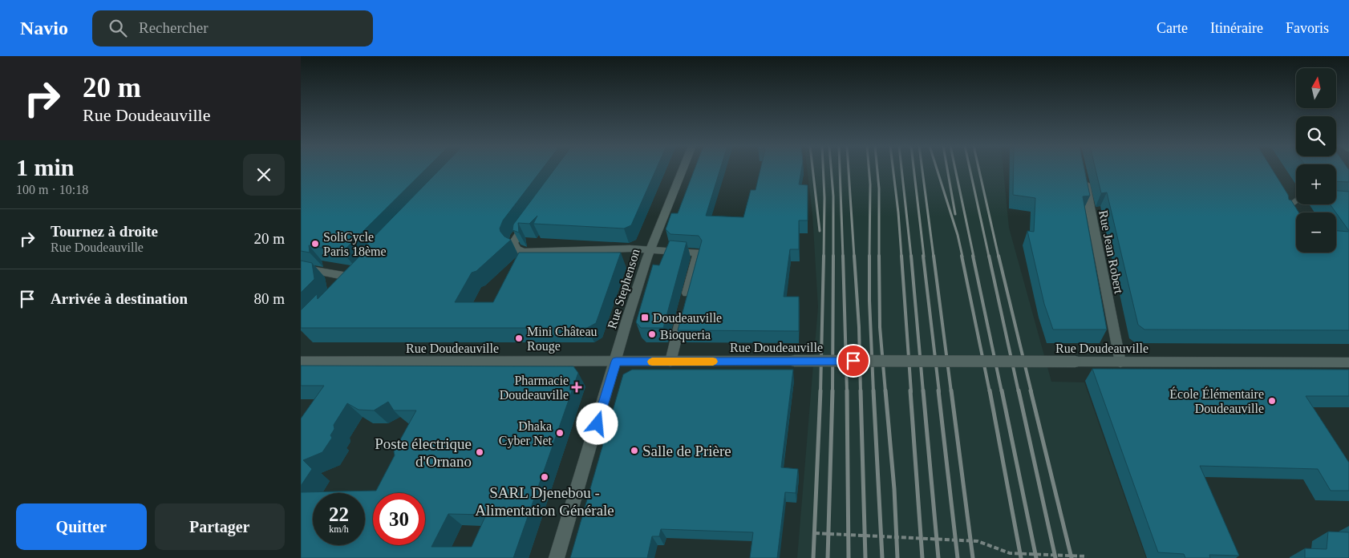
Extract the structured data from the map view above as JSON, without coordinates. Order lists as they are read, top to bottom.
{
  "streets": {
    "street": ["Rue Jean Robert", "Rue Stephenson", "Rue Doudeauville"]
  },
  "crossings": [
    ["Rue Jean Robert", "Rue Doudeauville"],
    ["Rue Stephenson", "Rue Doudeauville"]
  ],
  "places": {
    "other": [
      "SoliCycle Paris 18ème",
      "Bioqueria",
      "Mini Château Rouge",
      "École Élémentaire Doudeauville",
      "Dhaka Cyber Net",
      "Salle de Prière",
      "Poste électrique d'Ornano",
      "SARL Djenebou - Alimentation Générale"
    ],
    "transit": ["Doudeauville"],
    "health": ["Pharmacie Doudeauville"]
  },
  "north": "top",
  "page": {
    "header": "Navio",
    "search": "Rechercher",
    "nav": ["Carte", "Itinéraire", "Favoris"],
    "turn": ["20 m", "Rue Doudeauville"],
    "map_buttons": ["+", "−"],
    "heading": ["1 min", "100 m · 10:18"],
    "list": [
      {
        "name": "Tournez à droite",
        "note": "Rue Doudeauville",
        "value": "20 m"
      },
      {
        "name": "Arrivée à destination",
        "value": "80 m"
      }
    ],
    "speed": "22 km/h",
    "limit": "30",
    "buttons": ["Quitter", "Partager"]
  }
}
